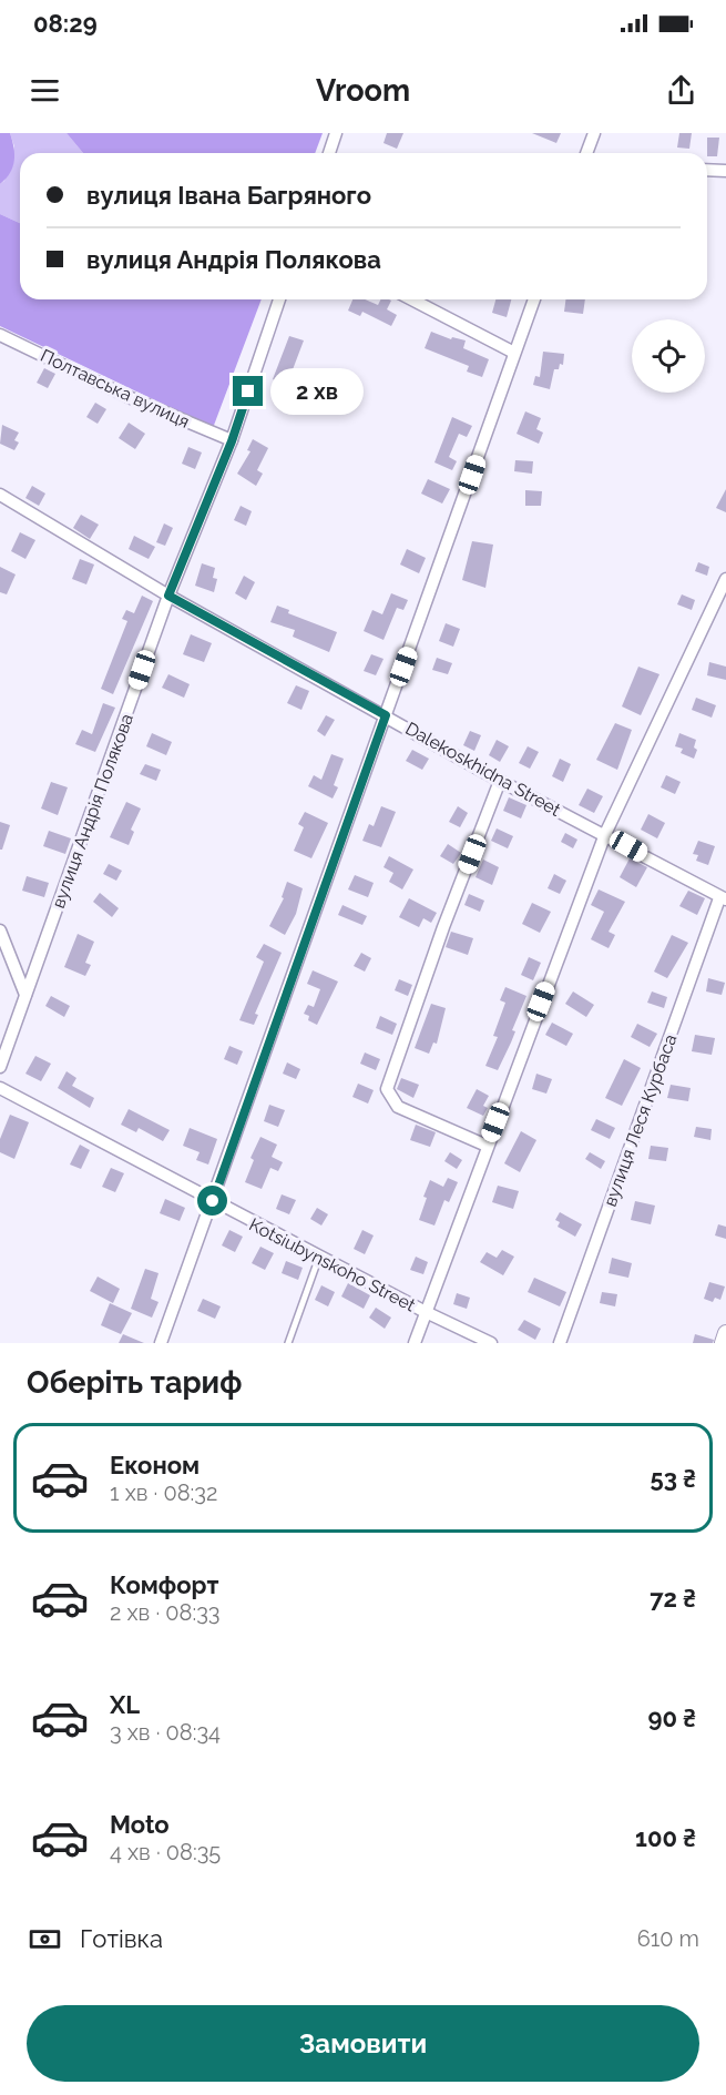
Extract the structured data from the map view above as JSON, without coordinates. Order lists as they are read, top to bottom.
{
  "streets": {
    "street": [
      "Полтавська вулиця",
      "Dalekoskhidna Street",
      "вулиця Андрія Полякова",
      "вулиця Леся Курбаса",
      "Kotsiubynskoho Street"
    ]
  },
  "crossings": [
    ["Полтавська вулиця", "вулиця Андрія Полякова"],
    ["Dalekoskhidna Street", "вулиця Андрія Полякова"],
    ["Dalekoskhidna Street", "вулиця Леся Курбаса"]
  ],
  "page": {
    "status": "08:29",
    "header": "Vroom",
    "banner": ["вулиця Івана Багряного", "вулиця Андрія Полякова"],
    "bubble": "2 хв",
    "heading": "Оберіть тариф",
    "list": [
      {
        "name": "Економ",
        "note": "1 хв · 08:32",
        "value": "53 ₴"
      },
      {
        "name": "Комфорт",
        "note": "2 хв · 08:33",
        "value": "72 ₴"
      },
      {
        "name": "XL",
        "note": "3 хв · 08:34",
        "value": "90 ₴"
      },
      {
        "name": "Moto",
        "note": "4 хв · 08:35",
        "value": "100 ₴"
      }
    ],
    "pay": ["Готівка", "610 m"],
    "buttons": "Замовити"
  }
}
